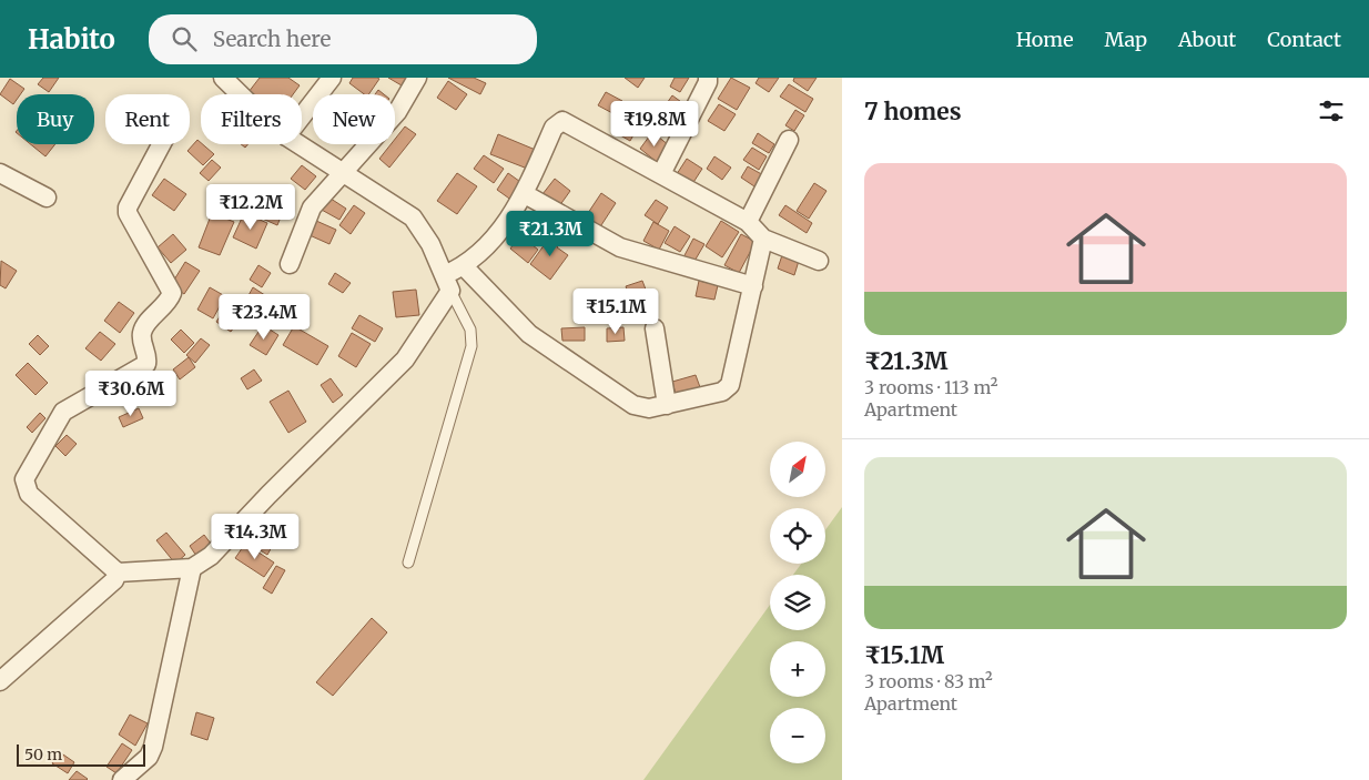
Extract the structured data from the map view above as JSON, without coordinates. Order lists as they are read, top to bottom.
{
  "scale_bar": "50 m",
  "north": "top right",
  "page": {
    "header": "Habito",
    "search": "Search here",
    "nav": [
      "Home",
      "Map",
      "About",
      "Contact"
    ],
    "heading": "7 homes",
    "chip": [
      "Buy",
      "Rent",
      "Filters",
      "New"
    ],
    "price": [
      "₹19.8M",
      "₹12.2M",
      "₹21.3M",
      "₹15.1M",
      "₹23.4M",
      "₹30.6M",
      "₹14.3M"
    ],
    "list": [
      {
        "name": "₹21.3M",
        "note": "3 rooms · 113 m² · Apartment"
      },
      {
        "name": "₹15.1M",
        "note": "3 rooms · 83 m² · Apartment"
      }
    ],
    "map_buttons": ["+", "−"],
    "scale": "50 m"
  }
}
